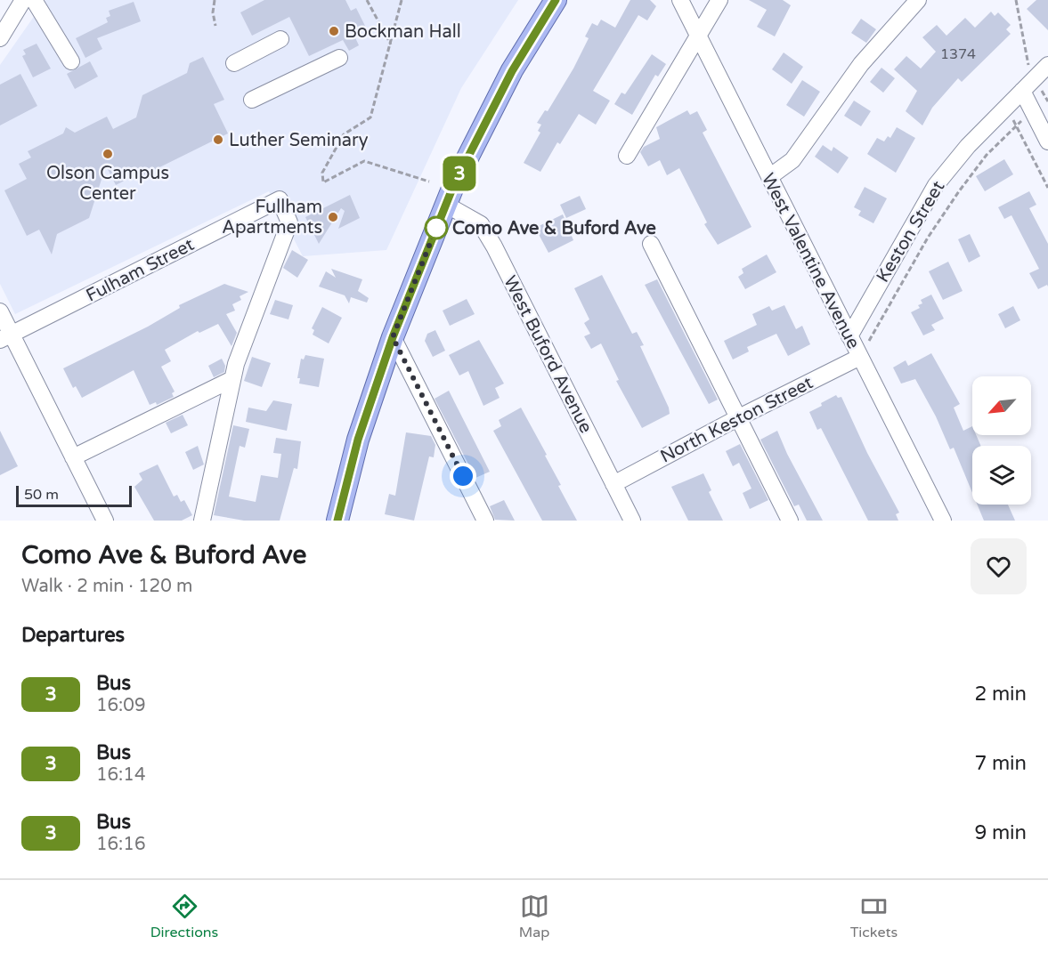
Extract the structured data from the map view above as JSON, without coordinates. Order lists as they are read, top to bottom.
{
  "streets": {
    "street": [
      "Keston Street",
      "West Valentine Avenue",
      "Fulham Street",
      "West Buford Avenue",
      "North Keston Street"
    ]
  },
  "crossings": [
    ["Keston Street", "West Valentine Avenue"],
    ["West Valentine Avenue", "North Keston Street"],
    ["West Buford Avenue", "North Keston Street"]
  ],
  "places": [
    "Bockman Hall",
    "Luther Seminary",
    "Olson Campus Center",
    "Fullham Apartments",
    "Como Ave & Buford Ave"
  ],
  "lines": ["bus line 3"],
  "house_numbers": ["1374"],
  "scale_bar": "50 m",
  "north": "bottom left",
  "page": {
    "on_map": "3",
    "scale": "50 m",
    "heading": [
      ["Como Ave & Buford Ave", "Walk · 2 min · 120 m"],
      "Departures"
    ],
    "list": [
      {
        "mark": "3",
        "name": "Bus",
        "note": "16:09",
        "value": "2 min"
      },
      {
        "mark": "3",
        "name": "Bus",
        "note": "16:14",
        "value": "7 min"
      },
      {
        "mark": "3",
        "name": "Bus",
        "note": "16:16",
        "value": "9 min"
      }
    ],
    "tabs": ["Directions", "Map", "Tickets"]
  }
}
